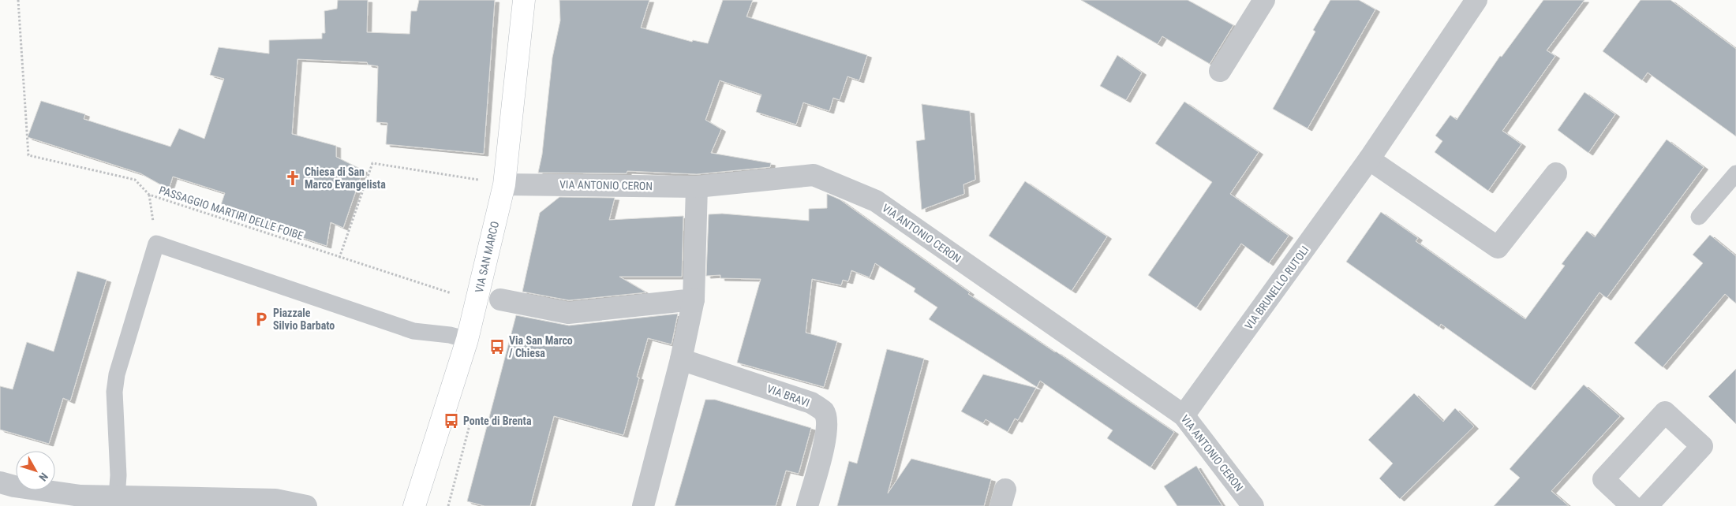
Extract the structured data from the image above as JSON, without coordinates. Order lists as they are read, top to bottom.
{
  "streets": {
    "main road": ["VIA SAN MARCO"],
    "street": ["VIA ANTONIO CERON", "VIA BRUNELLO RUTOLI", "VIA BRAVI"],
    "path": ["PASSAGGIO MARTIRI DELLE FOIBE"]
  },
  "crossings": [
    ["VIA ANTONIO CERON", "VIA SAN MARCO"],
    ["VIA ANTONIO CERON", "VIA BRUNELLO RUTOLI"]
  ],
  "places": {
    "church": ["Chiesa di San Marco Evangelista"],
    "parking": ["Piazzale Silvio Barbato"],
    "bus stop": ["Via San Marco / Chiesa", "Ponte di Brenta"]
  },
  "north": "bottom right"
}
